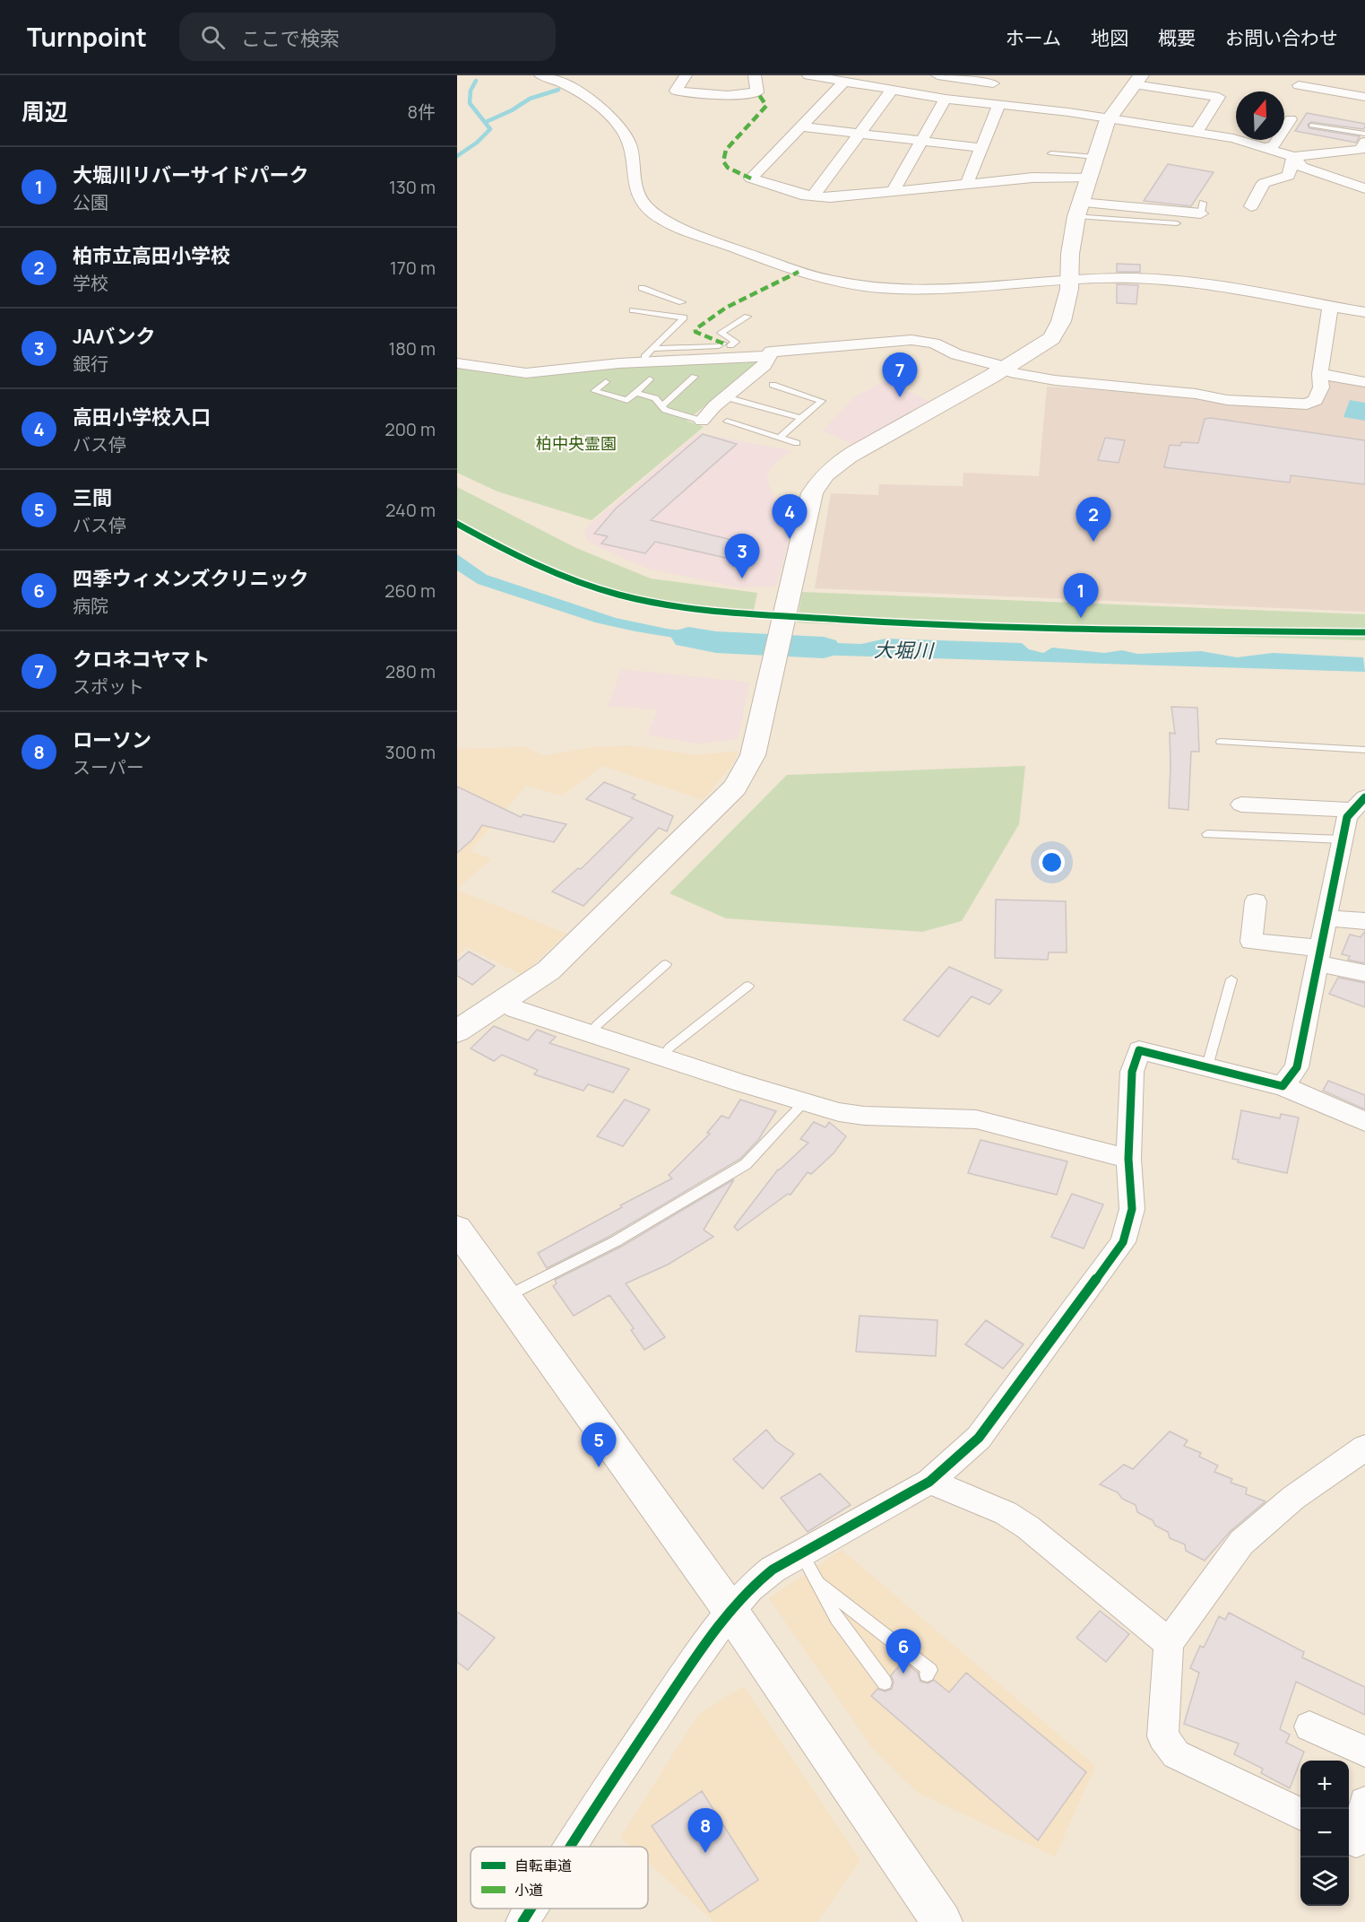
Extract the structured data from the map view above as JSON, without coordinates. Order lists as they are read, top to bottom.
{
  "water": ["大堀川"],
  "parks": ["柏中央霊園"],
  "legend": ["自転車道", "小道"],
  "north": "top",
  "page": {
    "header": "Turnpoint",
    "search": "ここで検索",
    "nav": [
      "ホーム",
      "地図",
      "概要",
      "お問い合わせ"
    ],
    "heading": ["周辺", "8件"],
    "list": [
      {
        "mark": "1",
        "name": "大堀川リバーサイドパーク",
        "note": "公園",
        "value": "130 m"
      },
      {
        "mark": "2",
        "name": "柏市立高田小学校",
        "note": "学校",
        "value": "170 m"
      },
      {
        "mark": "3",
        "name": "JAバンク",
        "note": "銀行",
        "value": "180 m"
      },
      {
        "mark": "4",
        "name": "高田小学校入口",
        "note": "バス停",
        "value": "200 m"
      },
      {
        "mark": "5",
        "name": "三間",
        "note": "バス停",
        "value": "240 m"
      },
      {
        "mark": "6",
        "name": "四季ウィメンズクリニック",
        "note": "病院",
        "value": "260 m"
      },
      {
        "mark": "7",
        "name": "クロネコヤマト",
        "note": "スポット",
        "value": "280 m"
      },
      {
        "mark": "8",
        "name": "ローソン",
        "note": "スーパー",
        "value": "300 m"
      }
    ],
    "pins": [
      "7",
      "4",
      "2",
      "3",
      "1",
      "5",
      "6",
      "8"
    ],
    "map_buttons": ["+", "−"]
  }
}
